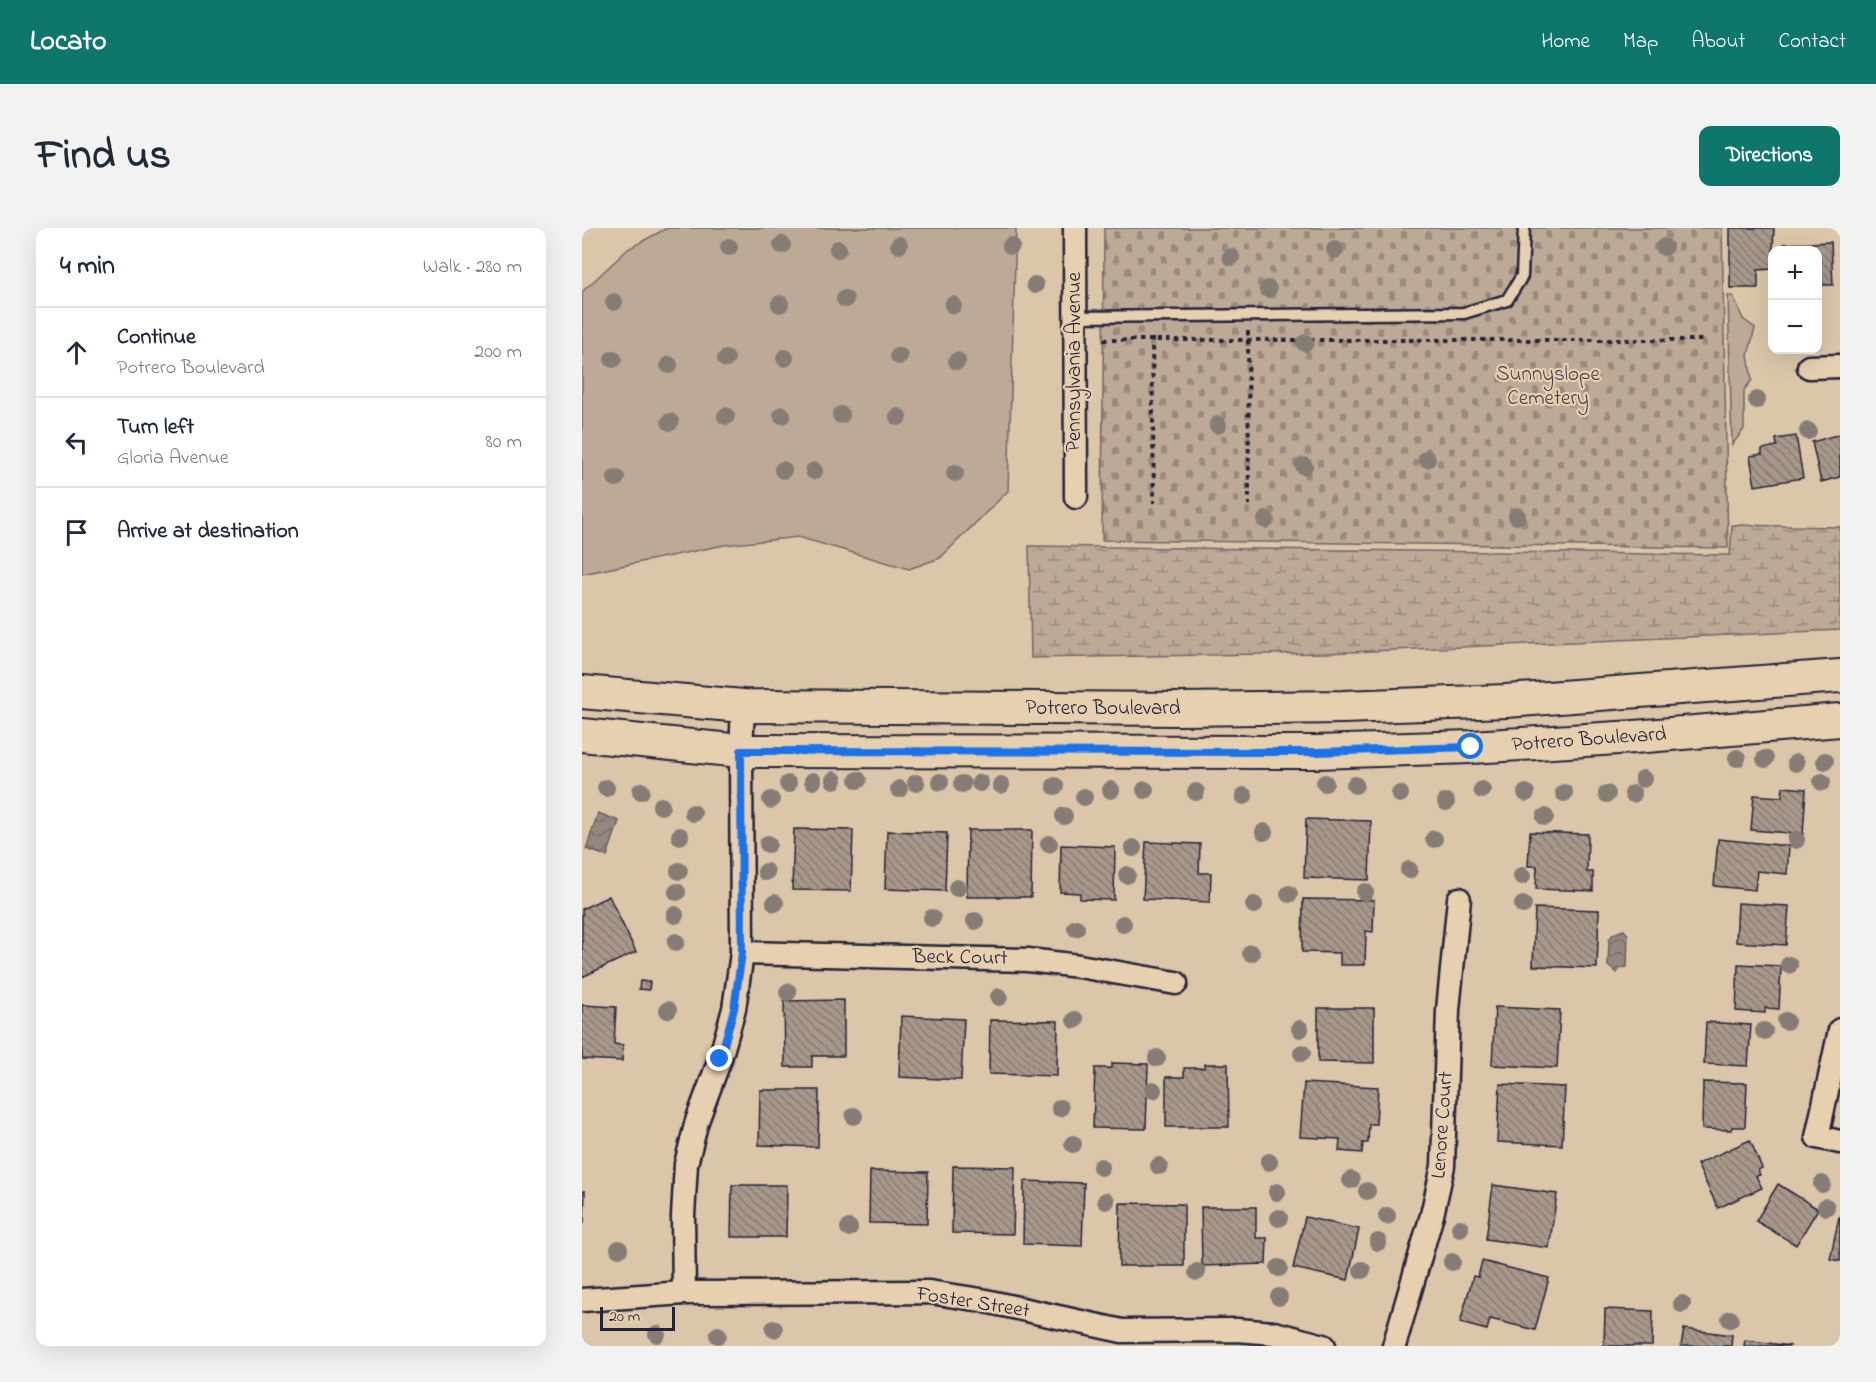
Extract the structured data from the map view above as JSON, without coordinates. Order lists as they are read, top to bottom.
{
  "streets": {
    "street": [
      "Pennsylvania Avenue",
      "Potrero Boulevard",
      "Beck Court",
      "Lenore Court",
      "Foster Street"
    ]
  },
  "parks": ["Sunnyslope Cemetery"],
  "scale_bar": "20 m",
  "page": {
    "header": "Locato",
    "nav": [
      "Home",
      "Map",
      "About",
      "Contact"
    ],
    "title": "Find us",
    "buttons": "Directions",
    "heading": ["4 min", "Walk · 280 m"],
    "map_buttons": ["+", "−"],
    "list": [
      ["Continue", "Potrero Boulevard", "200 m"],
      ["Turn left", "Gloria Avenue", "80 m"],
      "Arrive at destination"
    ],
    "scale": "20 m"
  }
}
